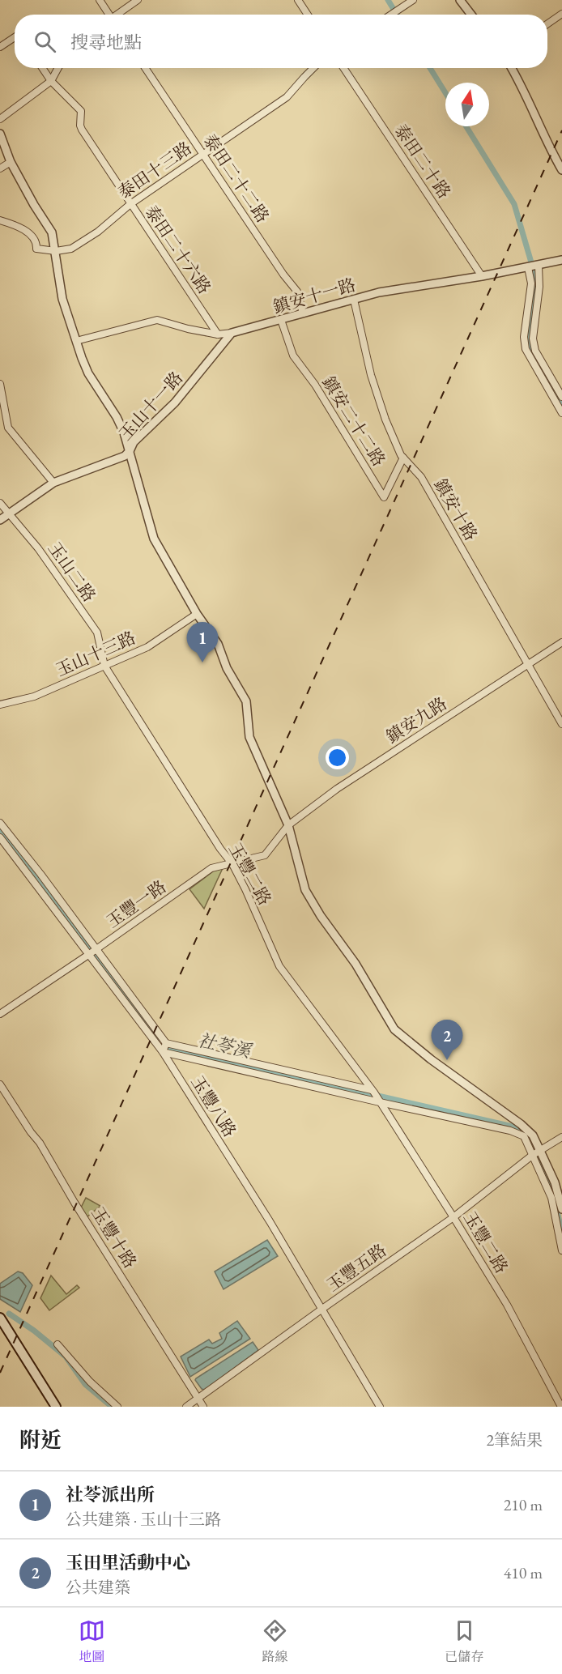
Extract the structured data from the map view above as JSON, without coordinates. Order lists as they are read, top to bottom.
{
  "streets": {
    "street": [
      "泰田二十路",
      "泰田十三路",
      "泰田二十二路",
      "泰田二十六路",
      "鎮安十一路",
      "玉山十一路",
      "鎮安二十二路",
      "鎮安十路",
      "玉山二路",
      "玉山十三路",
      "鎮安九路",
      "玉豐二路",
      "玉豐一路",
      "玉豐八路",
      "玉豐十路",
      "玉豐五路"
    ]
  },
  "crossings": [
    ["泰田二十路", "鎮安十一路"],
    ["泰田十三路", "泰田二十二路"],
    ["泰田十三路", "泰田二十六路"],
    ["泰田二十二路", "鎮安十一路"],
    ["泰田二十六路", "鎮安十一路"],
    ["鎮安十一路", "玉山十一路"],
    ["鎮安十一路", "鎮安二十二路"],
    ["鎮安十一路", "鎮安十路"],
    ["玉山十一路", "玉山二路"],
    ["鎮安二十二路", "鎮安十路"],
    ["鎮安十路", "鎮安九路"],
    ["玉山二路", "玉山十三路"],
    ["玉山二路", "玉豐二路"],
    ["玉山十三路", "玉豐二路"],
    ["鎮安九路", "玉豐一路"],
    ["玉豐二路", "玉豐一路"],
    ["玉豐二路", "玉豐五路"],
    ["玉豐一路", "玉豐八路"],
    ["玉豐八路", "玉豐五路"],
    ["玉豐十路", "玉豐五路"]
  ],
  "water": ["社苓溪"],
  "north": "top",
  "page": {
    "search": "搜尋地點",
    "pins": ["1", "2"],
    "heading": ["附近", "2筆結果"],
    "list": [
      {
        "mark": "1",
        "name": "社苓派出所",
        "note": "公共建築 · 玉山十三路",
        "value": "210 m"
      },
      {
        "mark": "2",
        "name": "玉田里活動中心",
        "note": "公共建築",
        "value": "410 m"
      }
    ],
    "nav": ["地圖", "路線", "已儲存"]
  }
}
